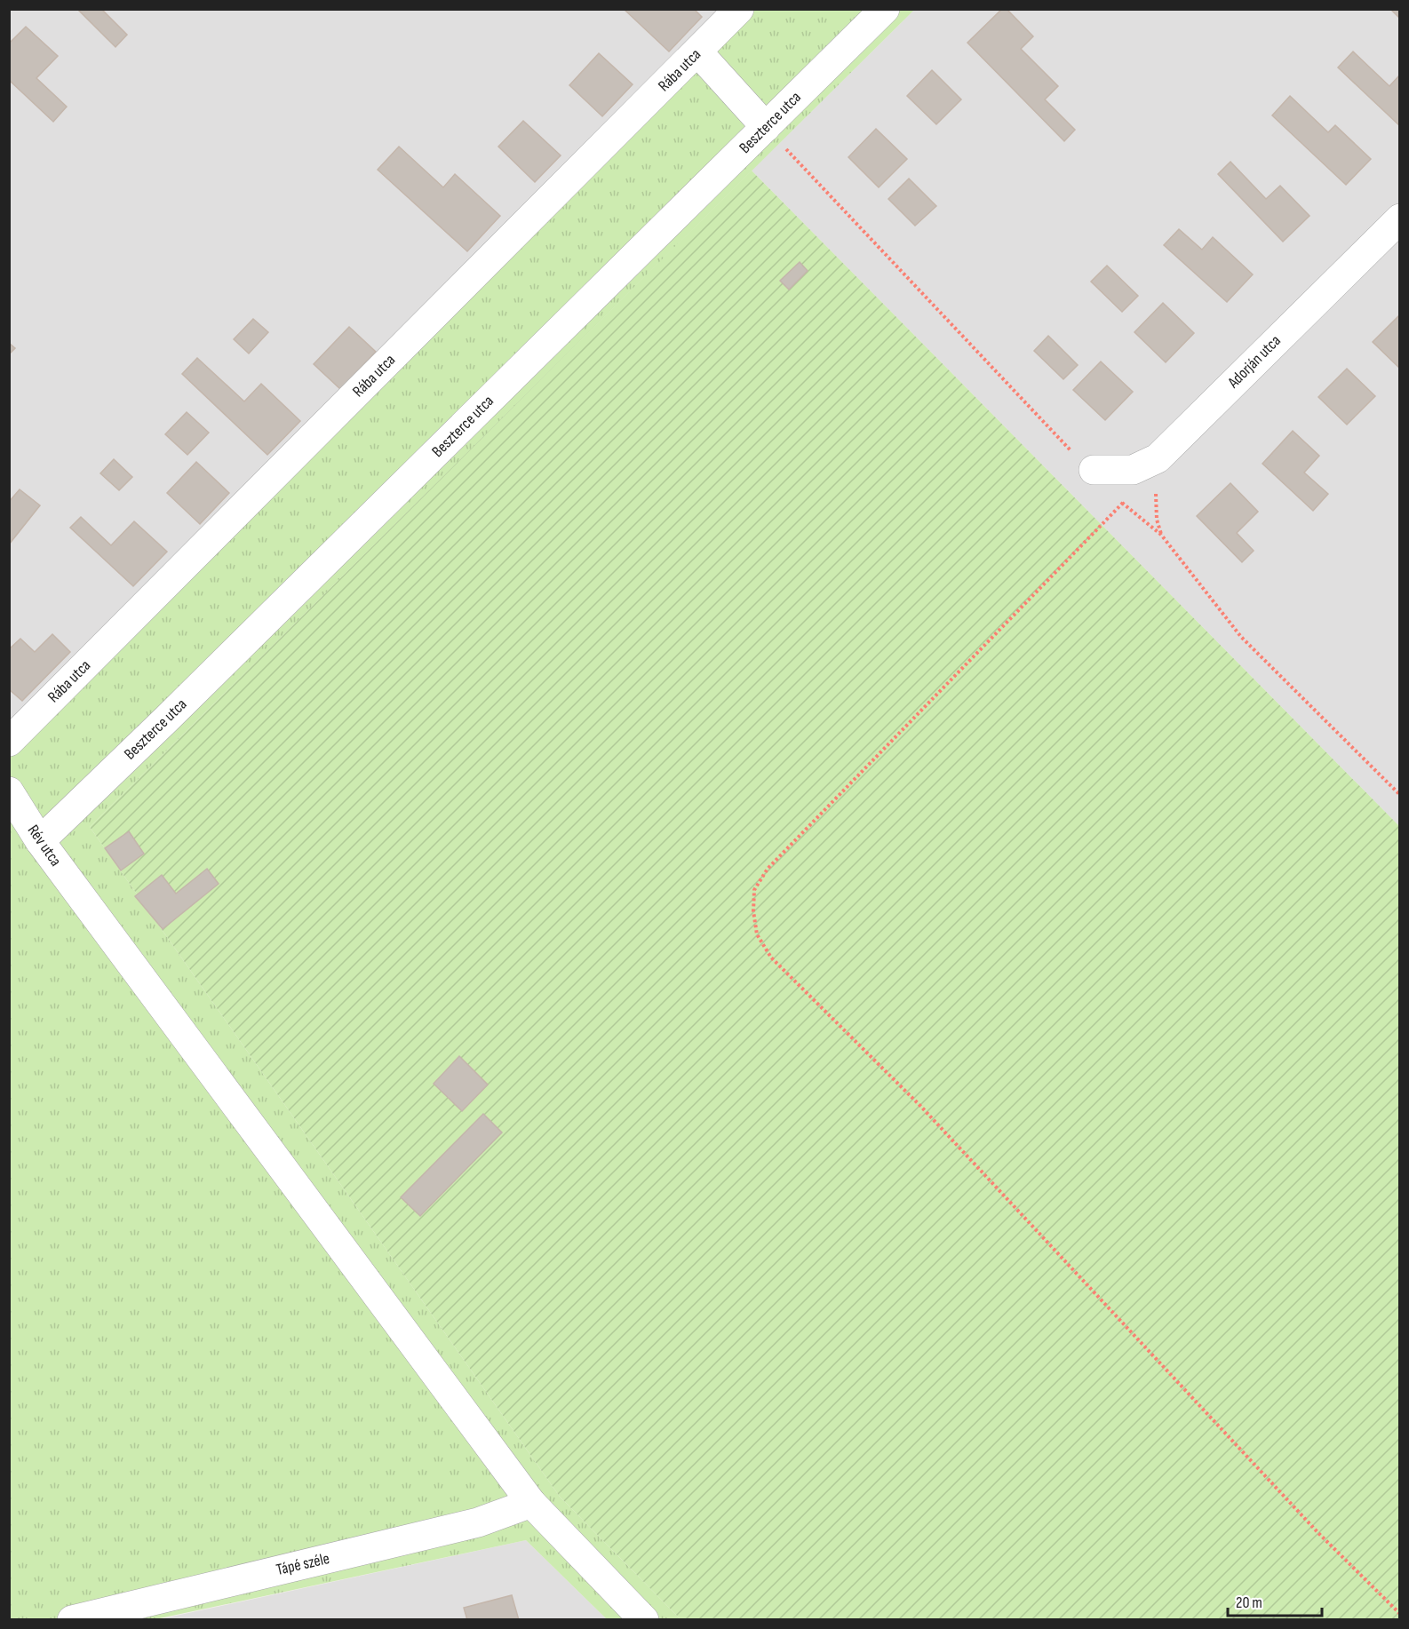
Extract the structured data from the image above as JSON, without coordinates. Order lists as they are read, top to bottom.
{
  "streets": {
    "street": [
      "Rába utca",
      "Beszterce utca",
      "Adorján utca",
      "Rév utca",
      "Tápé széle"
    ]
  },
  "crossings": [
    ["Beszterce utca", "Rév utca"],
    ["Rév utca", "Tápé széle"]
  ],
  "scale_bar": "20 m"
}
